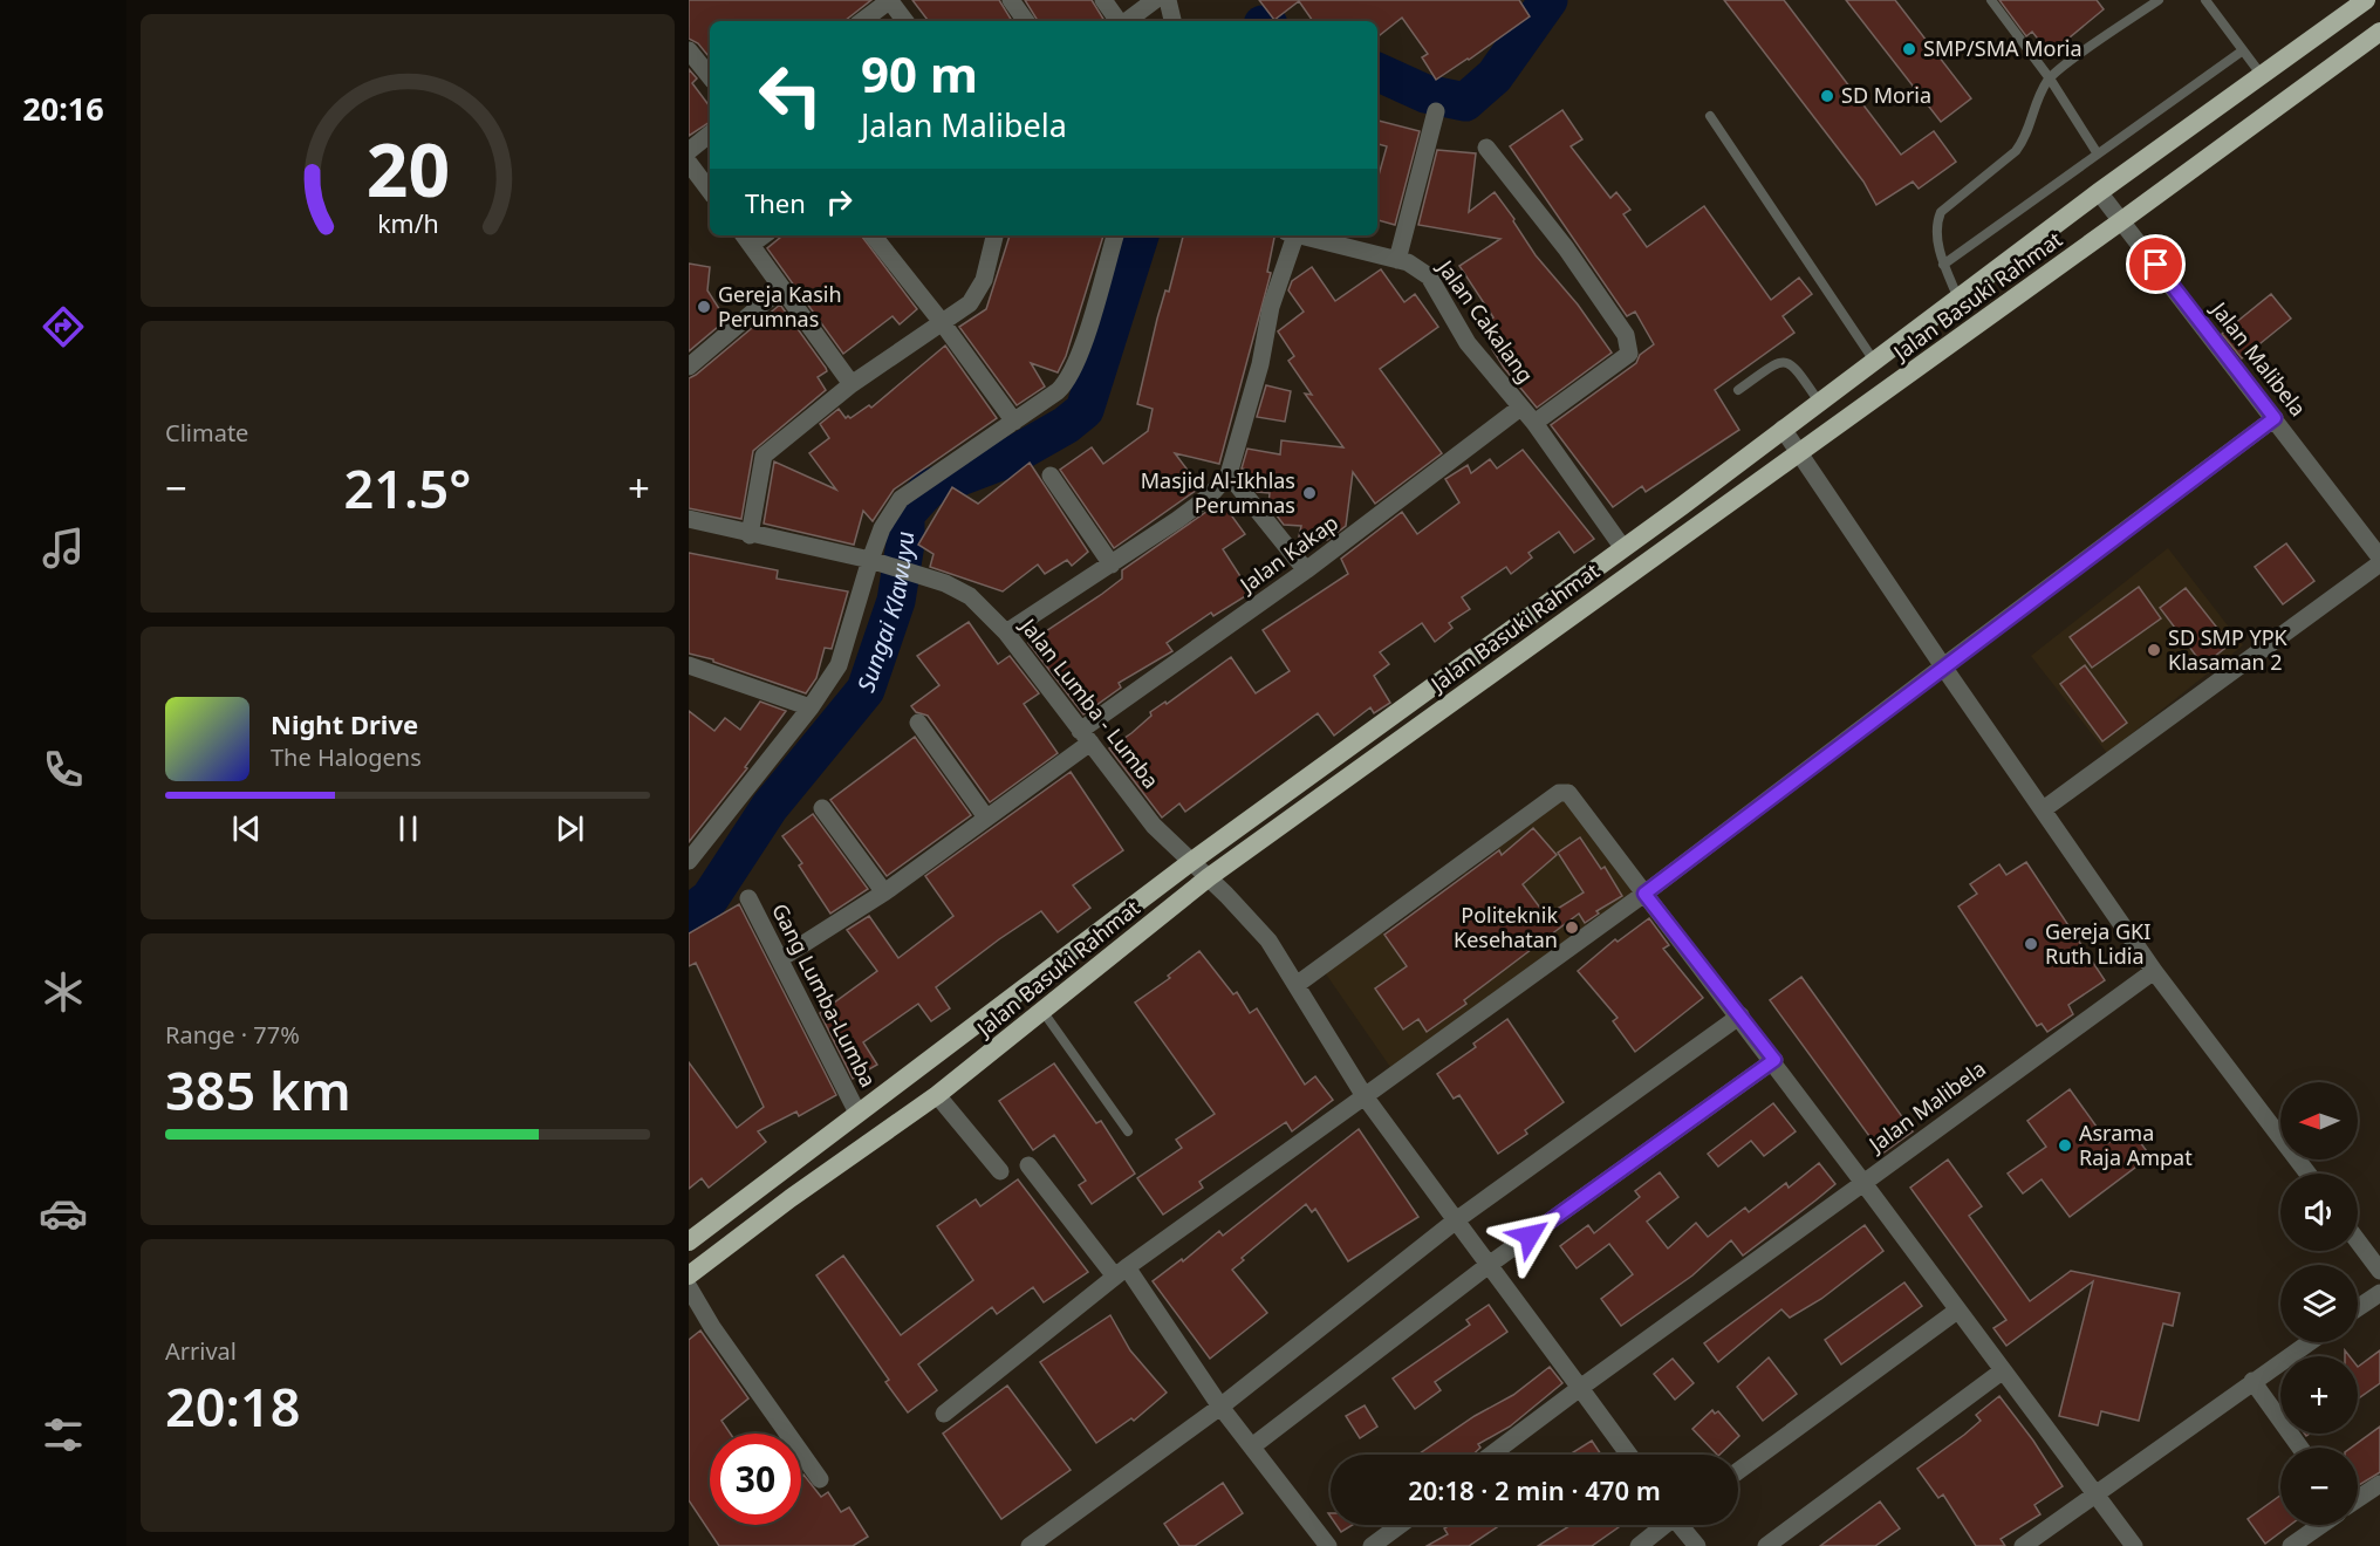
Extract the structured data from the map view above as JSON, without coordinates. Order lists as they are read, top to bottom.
{
  "streets": {
    "highway": ["Jalan Basuki Rahmat"],
    "street": [
      "Jalan Cakalang",
      "Jalan Malibela",
      "Jalan Kakap",
      "Jalan Lumba - Lumba",
      "Gang Lumba-Lumba"
    ]
  },
  "crossings": [
    ["Jalan Basuki Rahmat", "Jalan Cakalang"],
    ["Jalan Basuki Rahmat", "Jalan Malibela"],
    ["Jalan Basuki Rahmat", "Jalan Lumba - Lumba"],
    ["Jalan Basuki Rahmat", "Gang Lumba-Lumba"],
    ["Jalan Cakalang", "Jalan Kakap"],
    ["Jalan Malibela", "Jalan Lumba - Lumba"],
    ["Jalan Kakap", "Jalan Lumba - Lumba"],
    ["Jalan Kakap", "Gang Lumba-Lumba"]
  ],
  "water": ["Sungai Klawuyu"],
  "places": [
    "SMP/SMA Moria",
    "SD Moria",
    "Gereja Kasih Perumnas",
    "Masjid Al-Ikhlas Perumnas",
    "SD SMP YPK Klasaman 2",
    "Politeknik Kesehatan",
    "Gereja GKI Ruth Lidia",
    "Asrama Raja Ampat"
  ],
  "north": "left",
  "page": {
    "tabs": "20:16",
    "turn": ["90 m", "Jalan Malibela"],
    "then": "Then",
    "tile": [
      "Climate",
      ["Range · 77%", "385 km"],
      ["Arrival", "20:18"]
    ],
    "heat": ["−", "21.5°", "+"],
    "song": ["Night Drive", "The Halogens"],
    "map_buttons": ["+", "−"],
    "limit": "30",
    "trip": "20:18 · 2 min · 470 m",
    "gauge": ["20", "km/h"]
  }
}
